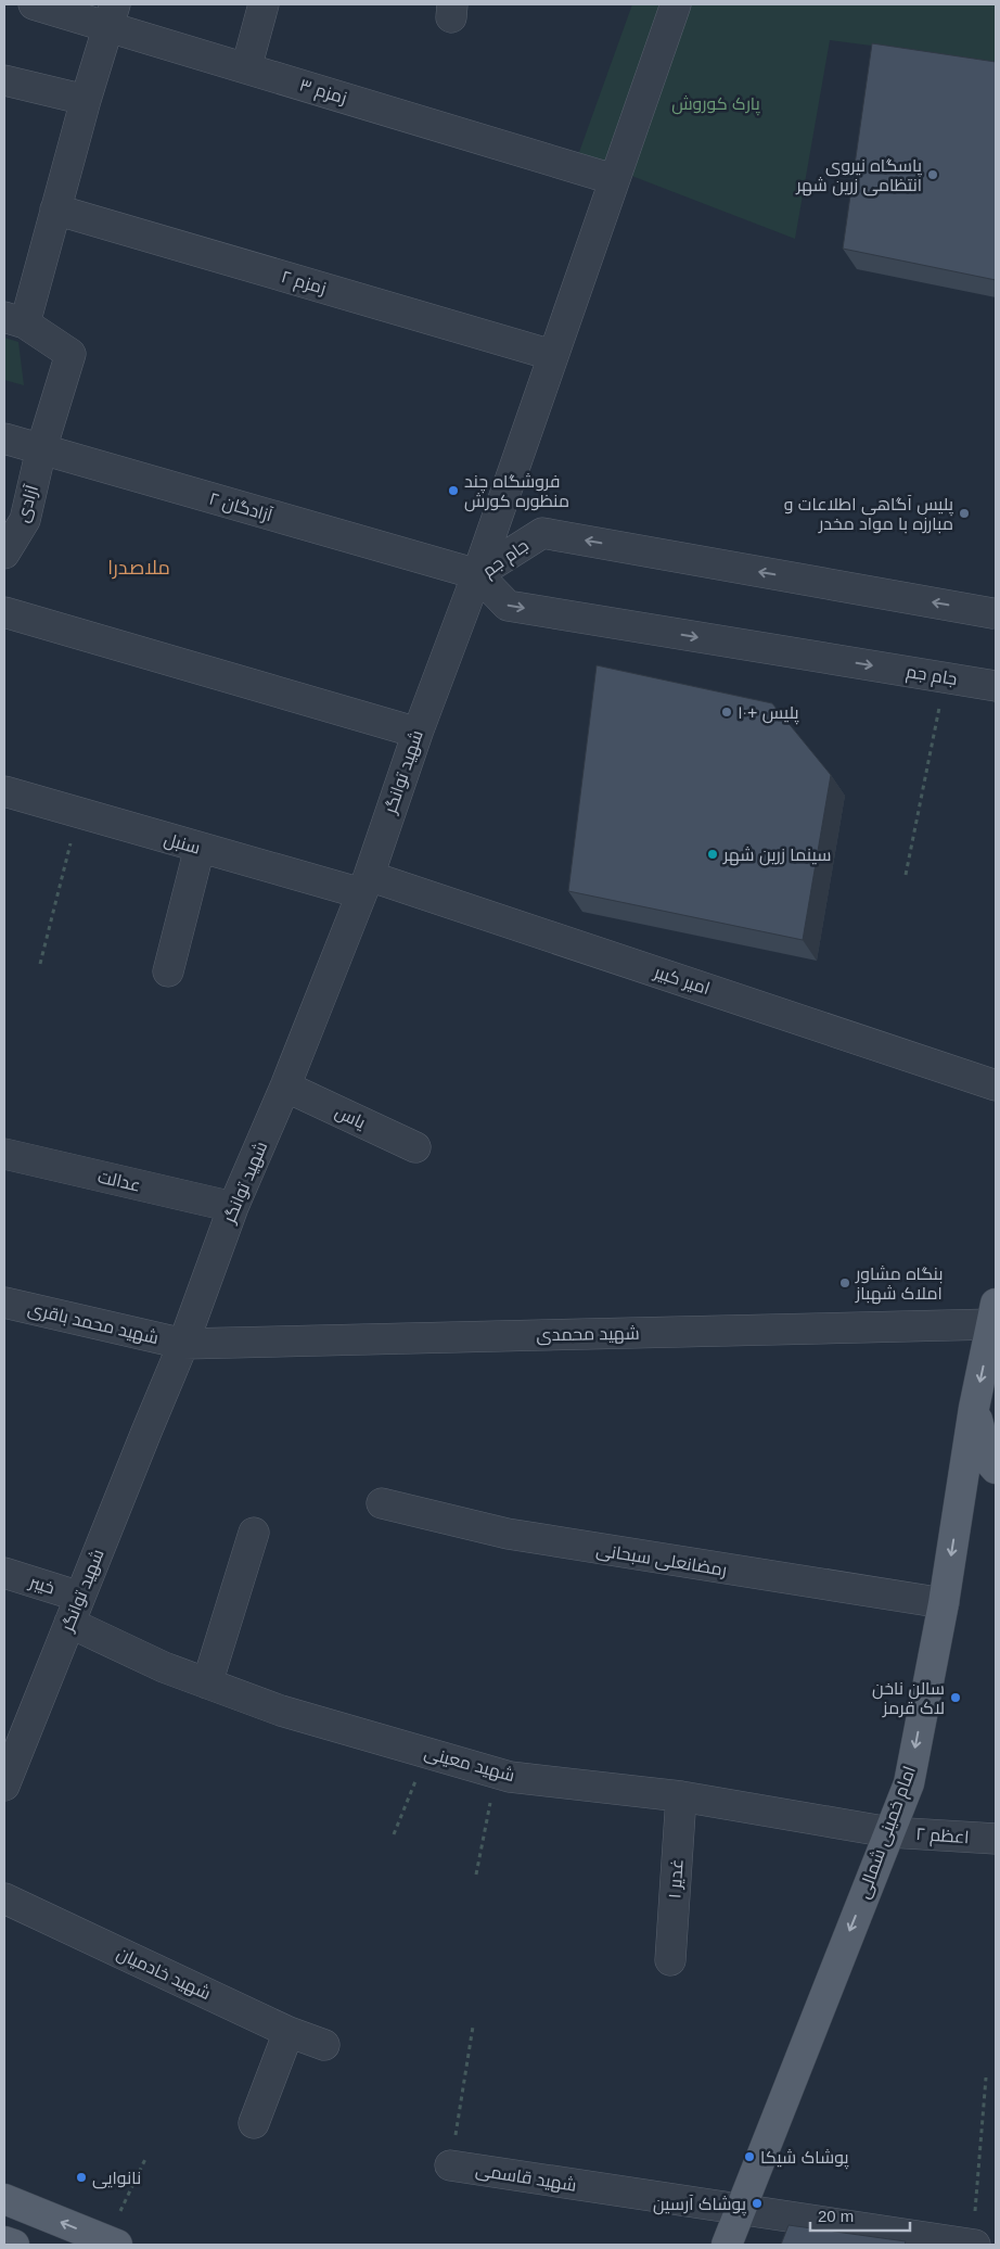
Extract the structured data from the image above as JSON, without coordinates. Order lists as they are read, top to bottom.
{
  "streets": {
    "main road": ["امام خمینی شمالی"],
    "street": [
      "زمزم ۳",
      "زمزم ۲",
      "آزادی",
      "آزادگان ۲",
      "جام جم",
      "شهید توانگر",
      "سنبل",
      "امیر کبیر",
      "یاس",
      "عدالت",
      "شهید محمد باقری",
      "شهید محمدی",
      "رمضانعلی سبحانی",
      "خیبر",
      "شهید معینی",
      "اعظم ۲",
      "غدیر ۱",
      "شهید خادمیان",
      "شهید قاسمی"
    ]
  },
  "crossings": [
    ["زمزم ۳", "شهید توانگر"],
    ["زمزم ۲", "شهید توانگر"],
    ["آزادی", "آزادگان ۲"],
    ["آزادگان ۲", "جام جم"],
    ["آزادگان ۲", "شهید توانگر"],
    ["جام جم", "شهید توانگر"],
    ["شهید توانگر", "سنبل"],
    ["شهید توانگر", "امیر کبیر"],
    ["شهید توانگر", "یاس"],
    ["شهید توانگر", "عدالت"],
    ["شهید توانگر", "شهید محمد باقری"],
    ["شهید توانگر", "شهید محمدی"],
    ["شهید توانگر", "خیبر"],
    ["شهید توانگر", "شهید معینی"],
    ["سنبل", "امیر کبیر"],
    ["شهید محمد باقری", "شهید محمدی"],
    ["شهید محمدی", "امام خمینی شمالی"],
    ["رمضانعلی سبحانی", "امام خمینی شمالی"],
    ["خیبر", "شهید معینی"],
    ["شهید معینی", "امام خمینی شمالی"],
    ["شهید معینی", "اعظم ۲"],
    ["شهید معینی", "غدیر ۱"],
    ["امام خمینی شمالی", "اعظم ۲"],
    ["امام خمینی شمالی", "شهید قاسمی"]
  ],
  "one_way": ["امام خمینی شمالی"],
  "districts": ["ملاصدرا"],
  "parks": ["پارک کوروش"],
  "places": [
    "پاسگاه نیروی انتظامی زرین شهر",
    "فروشگاه چند منظوره کورش",
    "پلیس آگاهی اطلاعات و مبارزه با مواد مخدر",
    "پلیس +۱۰",
    "سینما زرین شهر",
    "بنگاه مشاور املاک شهباز",
    "سالن ناخن لاک قرمز",
    "پوشاک شیکا",
    "نانوایی",
    "پوشاک آرسین"
  ],
  "scale_bar": "20 m"
}
